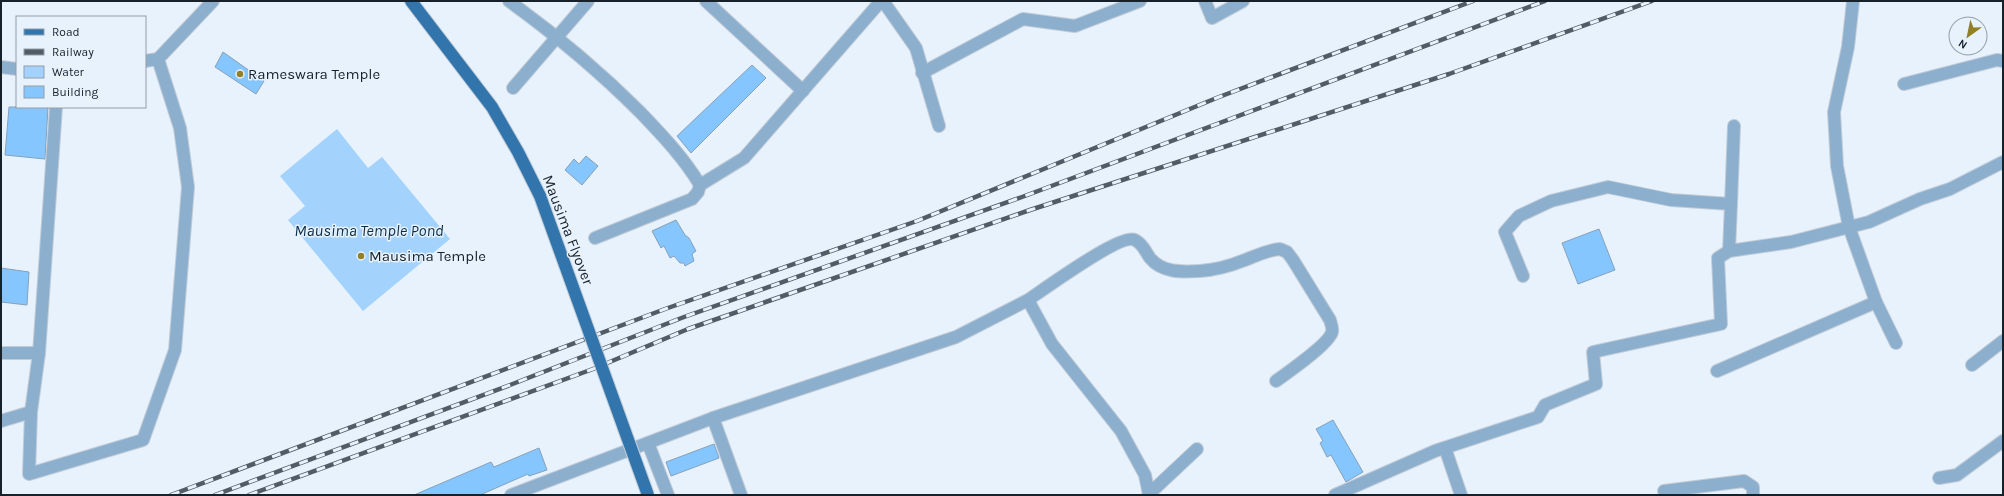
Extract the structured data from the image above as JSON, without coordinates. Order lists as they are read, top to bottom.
{
  "streets": {
    "main road": ["Mausima Flyover"]
  },
  "water": ["Mausima Temple Pond"],
  "places": ["Rameswara Temple", "Mausima Temple"],
  "legend": [
    "Road",
    "Railway",
    "Water",
    "Building"
  ],
  "north": "bottom left"
}
